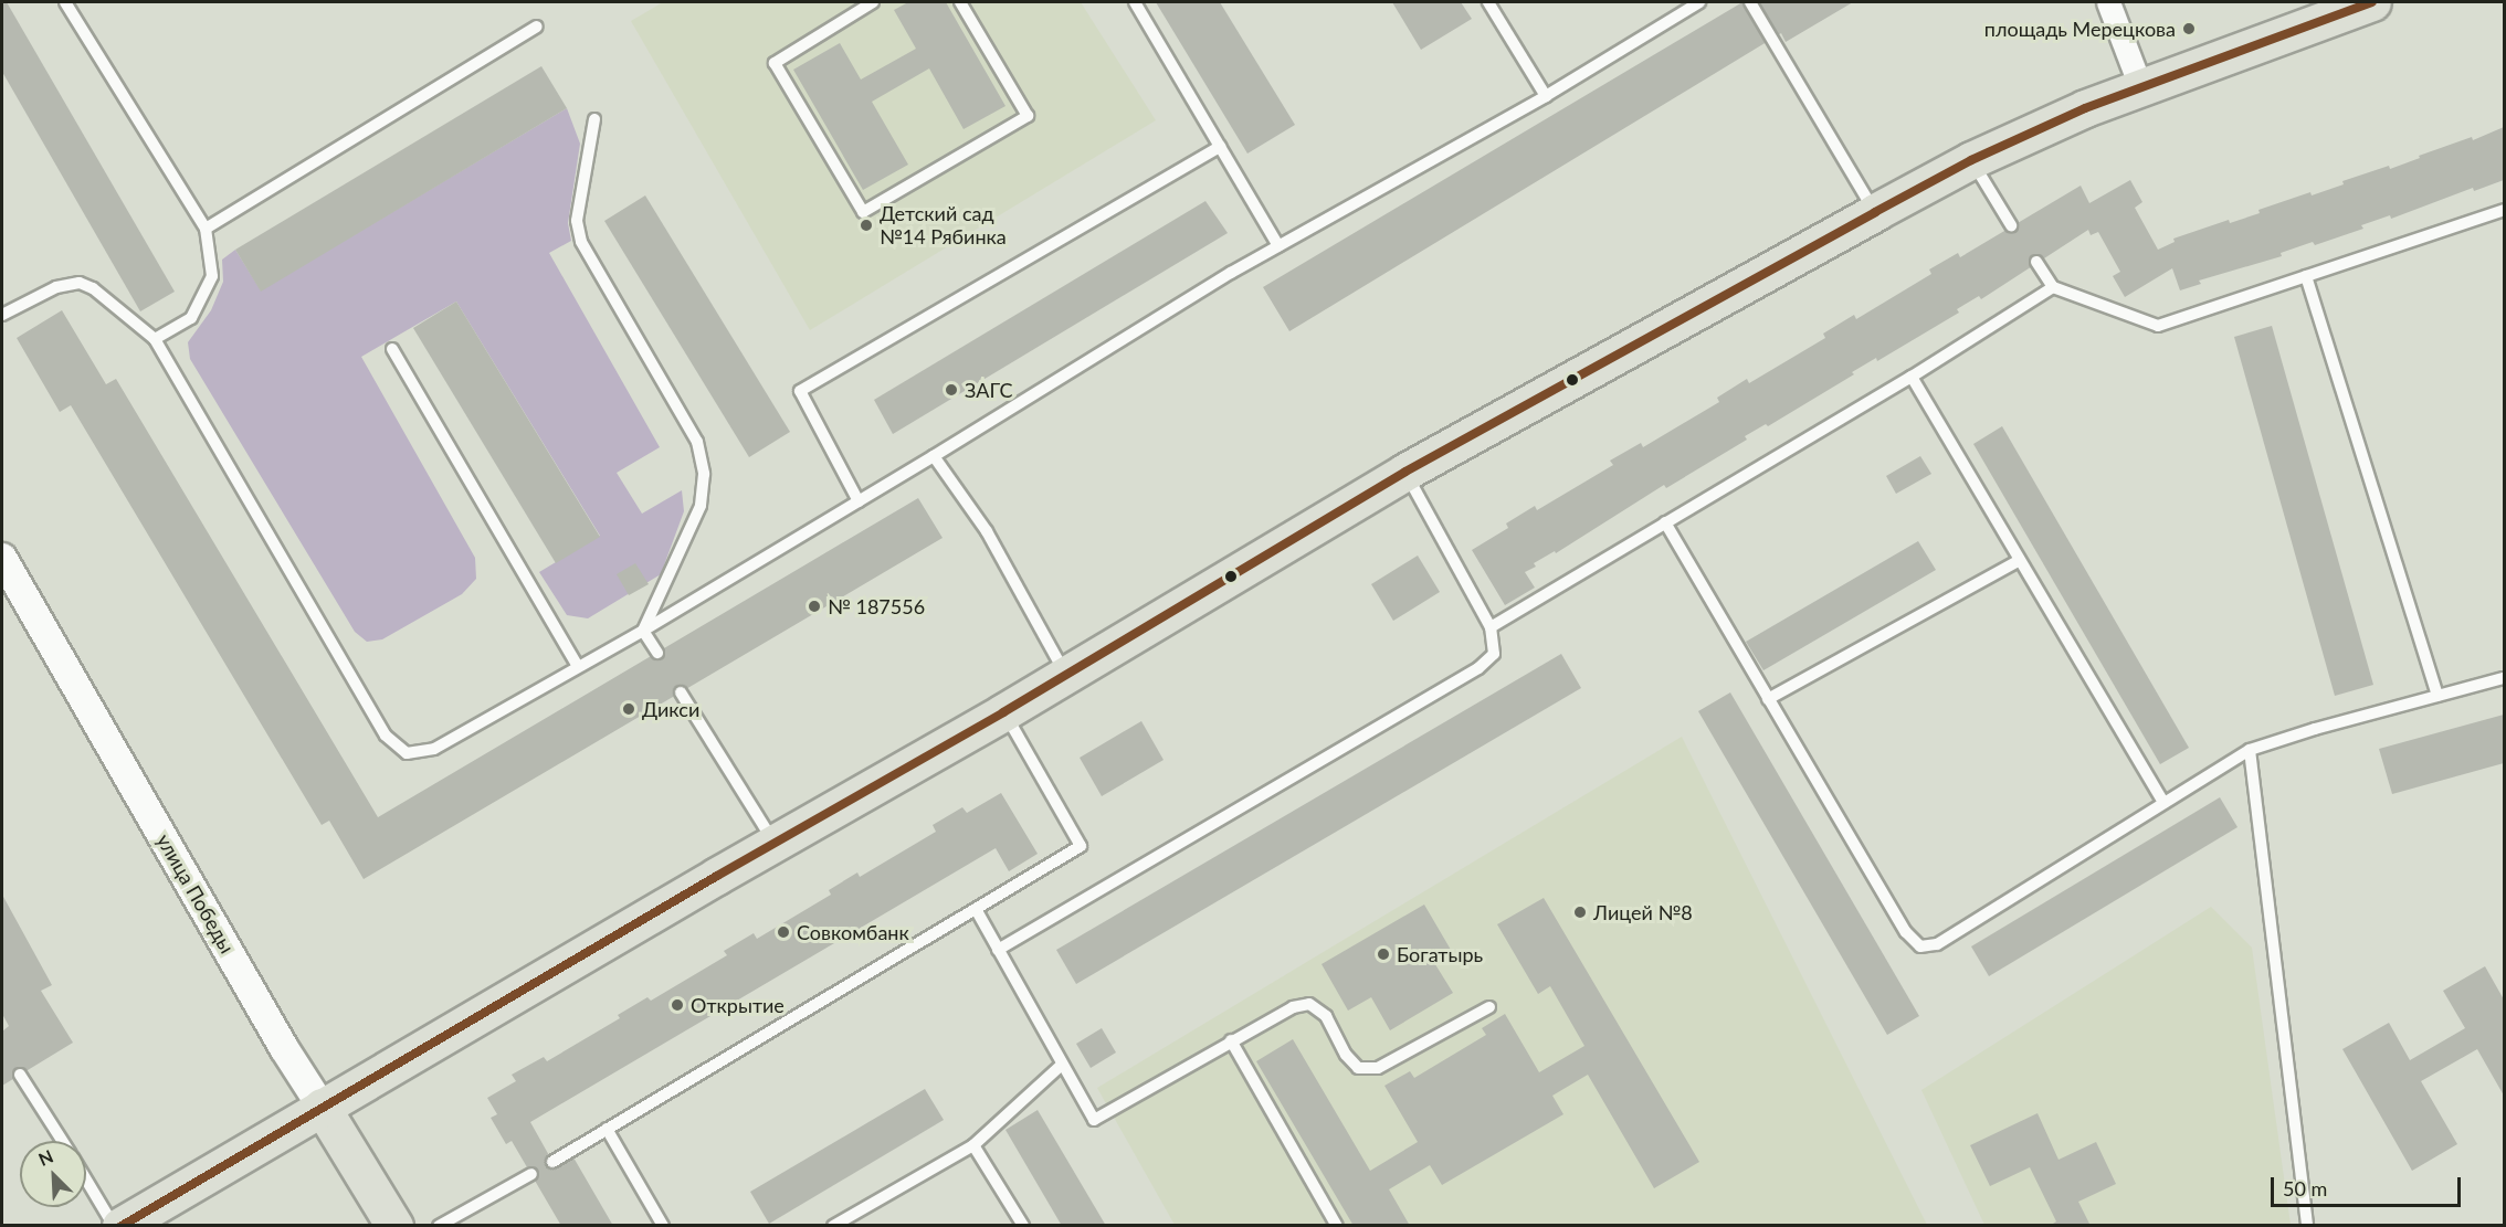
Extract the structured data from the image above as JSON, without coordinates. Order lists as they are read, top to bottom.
{
  "streets": {
    "main road": ["улица Победы"]
  },
  "places": [
    "площадь Мерецкова",
    "Детский сад №14 Рябинка",
    "ЗАГС",
    "№ 187556",
    "Дикси",
    "Лицей №8",
    "Совкомбанк",
    "Богатырь",
    "Открытие"
  ],
  "scale_bar": "50 m",
  "north": "top left"
}
